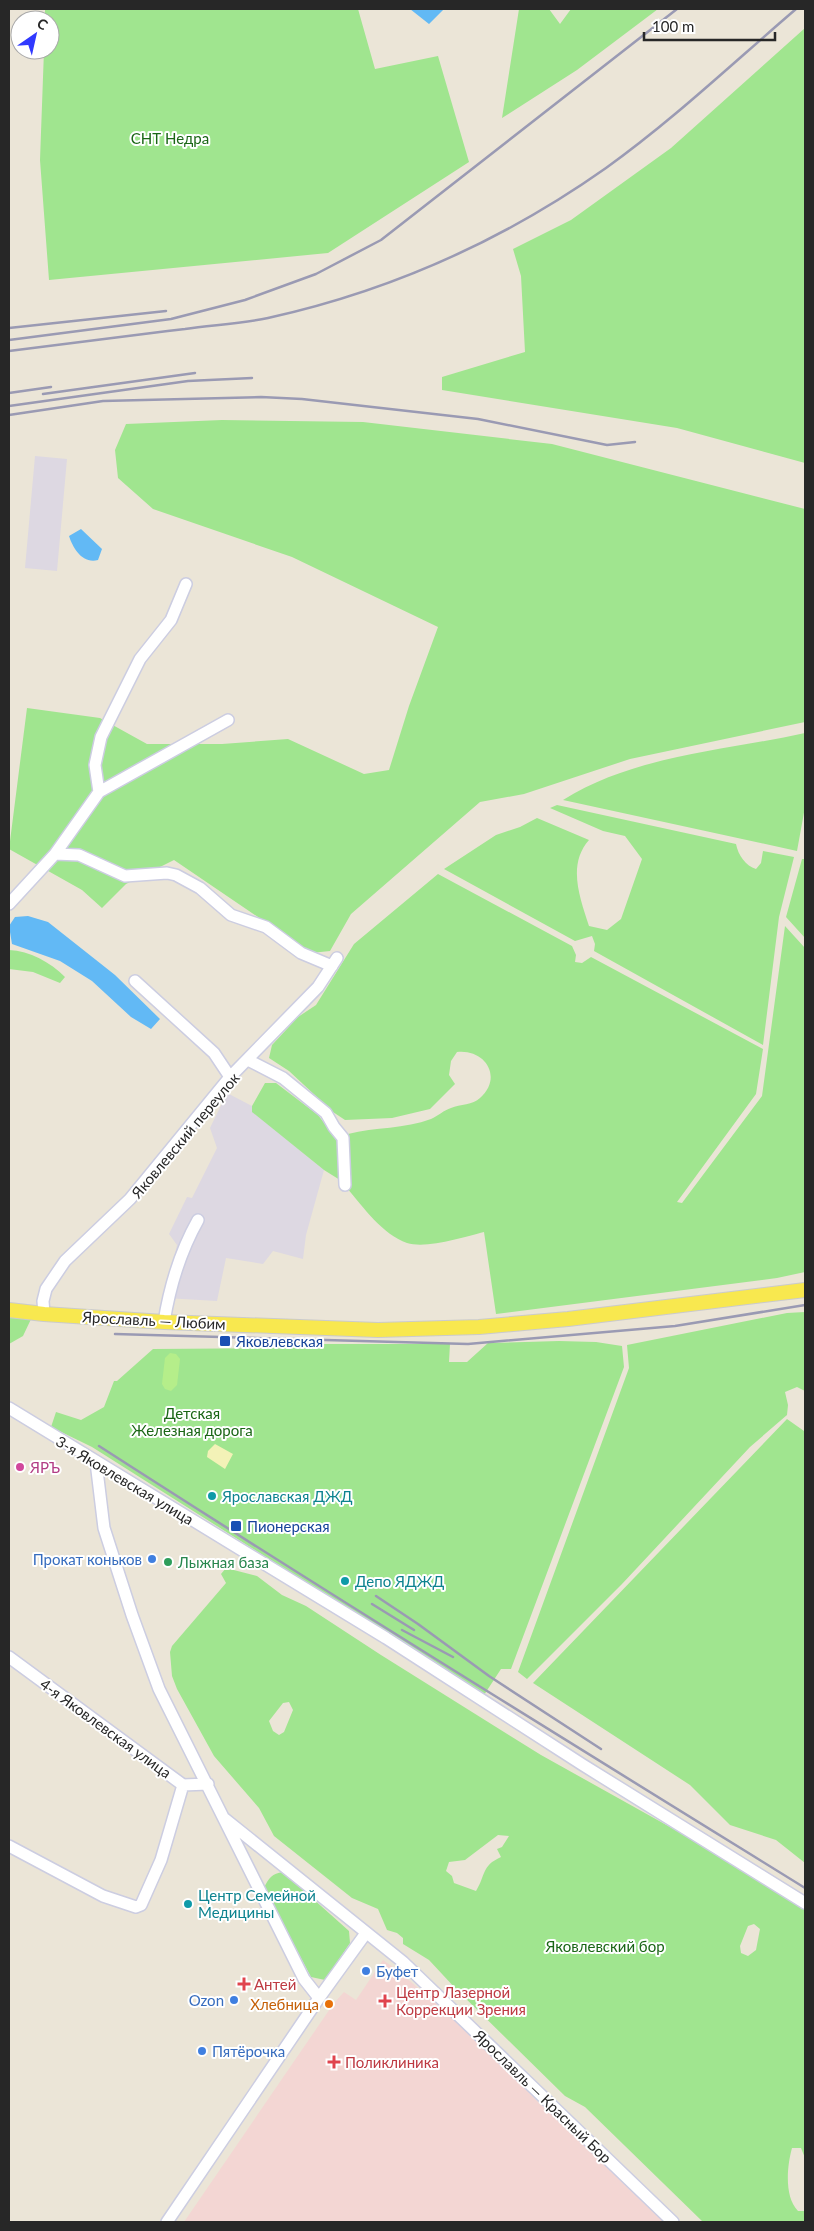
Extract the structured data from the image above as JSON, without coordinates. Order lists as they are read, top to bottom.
{
  "streets": {
    "main road": ["Ярославль — Любим"],
    "street": [
      "Яковлевский переулок",
      "3-я Яковлевская улица",
      "4-я Яковлевская улица",
      "Ярославль — Красный Бор"
    ]
  },
  "crossings": [
    ["Яковлевский переулок", "Ярославль — Любим"]
  ],
  "parks": ["СНТ Недра", "Детская Железная дорога", "Яковлевский бор"],
  "places": {
    "transit": ["Яковлевская", "Пионерская"],
    "other": [
      "ЯРЪ",
      "Ярославская ДЖД",
      "Прокат коньков",
      "Лыжная база",
      "Депо ЯДЖД",
      "Центр Семейной Медицины",
      "Буфет",
      "Ozon",
      "Хлебница",
      "Пятёрочка"
    ],
    "health": ["Антей", "Центр Лазерной Коррекции Зрения", "Поликлиника"]
  },
  "scale_bar": "100 m",
  "north": "top right"
}
